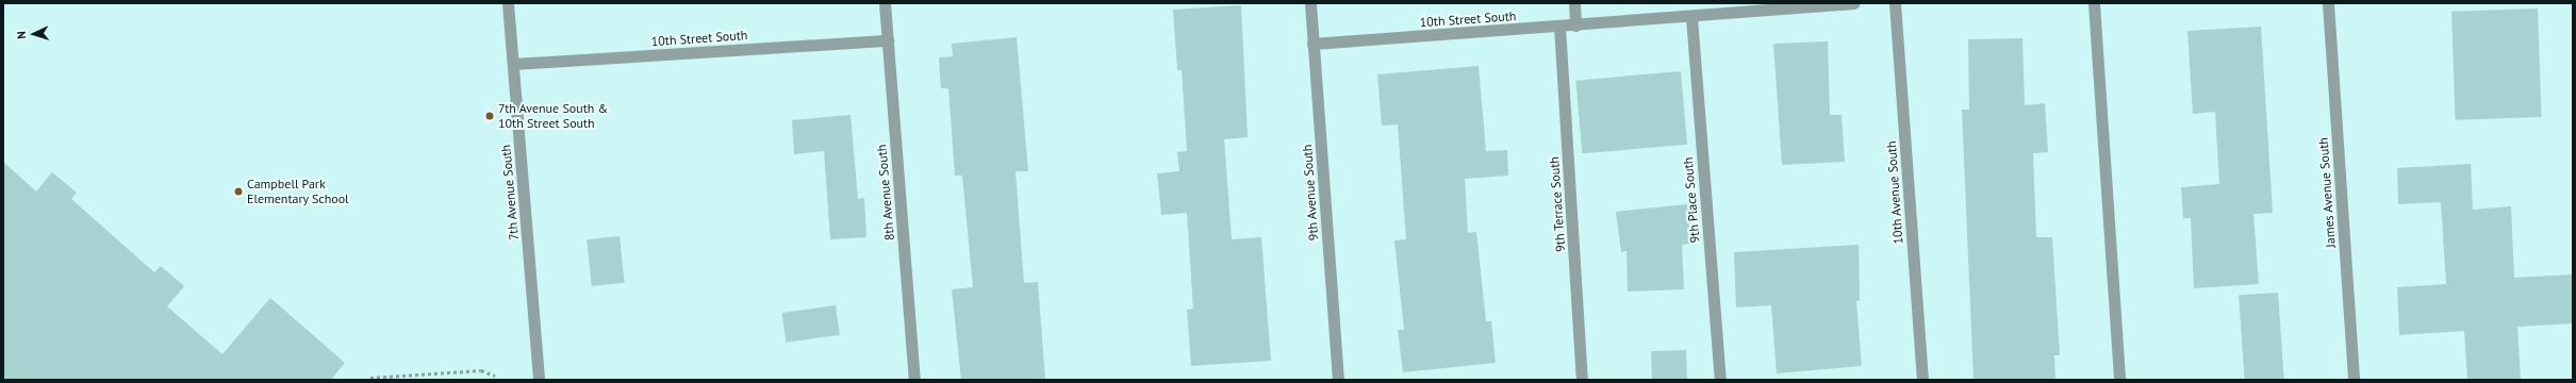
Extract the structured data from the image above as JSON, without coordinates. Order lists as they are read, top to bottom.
{
  "streets": {
    "street": [
      "10th Street South",
      "7th Avenue South",
      "8th Avenue South",
      "9th Avenue South",
      "10th Avenue South",
      "James Avenue South",
      "9th Place South",
      "9th Terrace South"
    ]
  },
  "crossings": [
    ["10th Street South", "7th Avenue South"],
    ["10th Street South", "8th Avenue South"],
    ["10th Street South", "9th Avenue South"],
    ["10th Street South", "9th Place South"],
    ["10th Street South", "9th Terrace South"]
  ],
  "places": ["7th Avenue South & 10th Street South", "Campbell Park Elementary School"],
  "north": "left"
}
